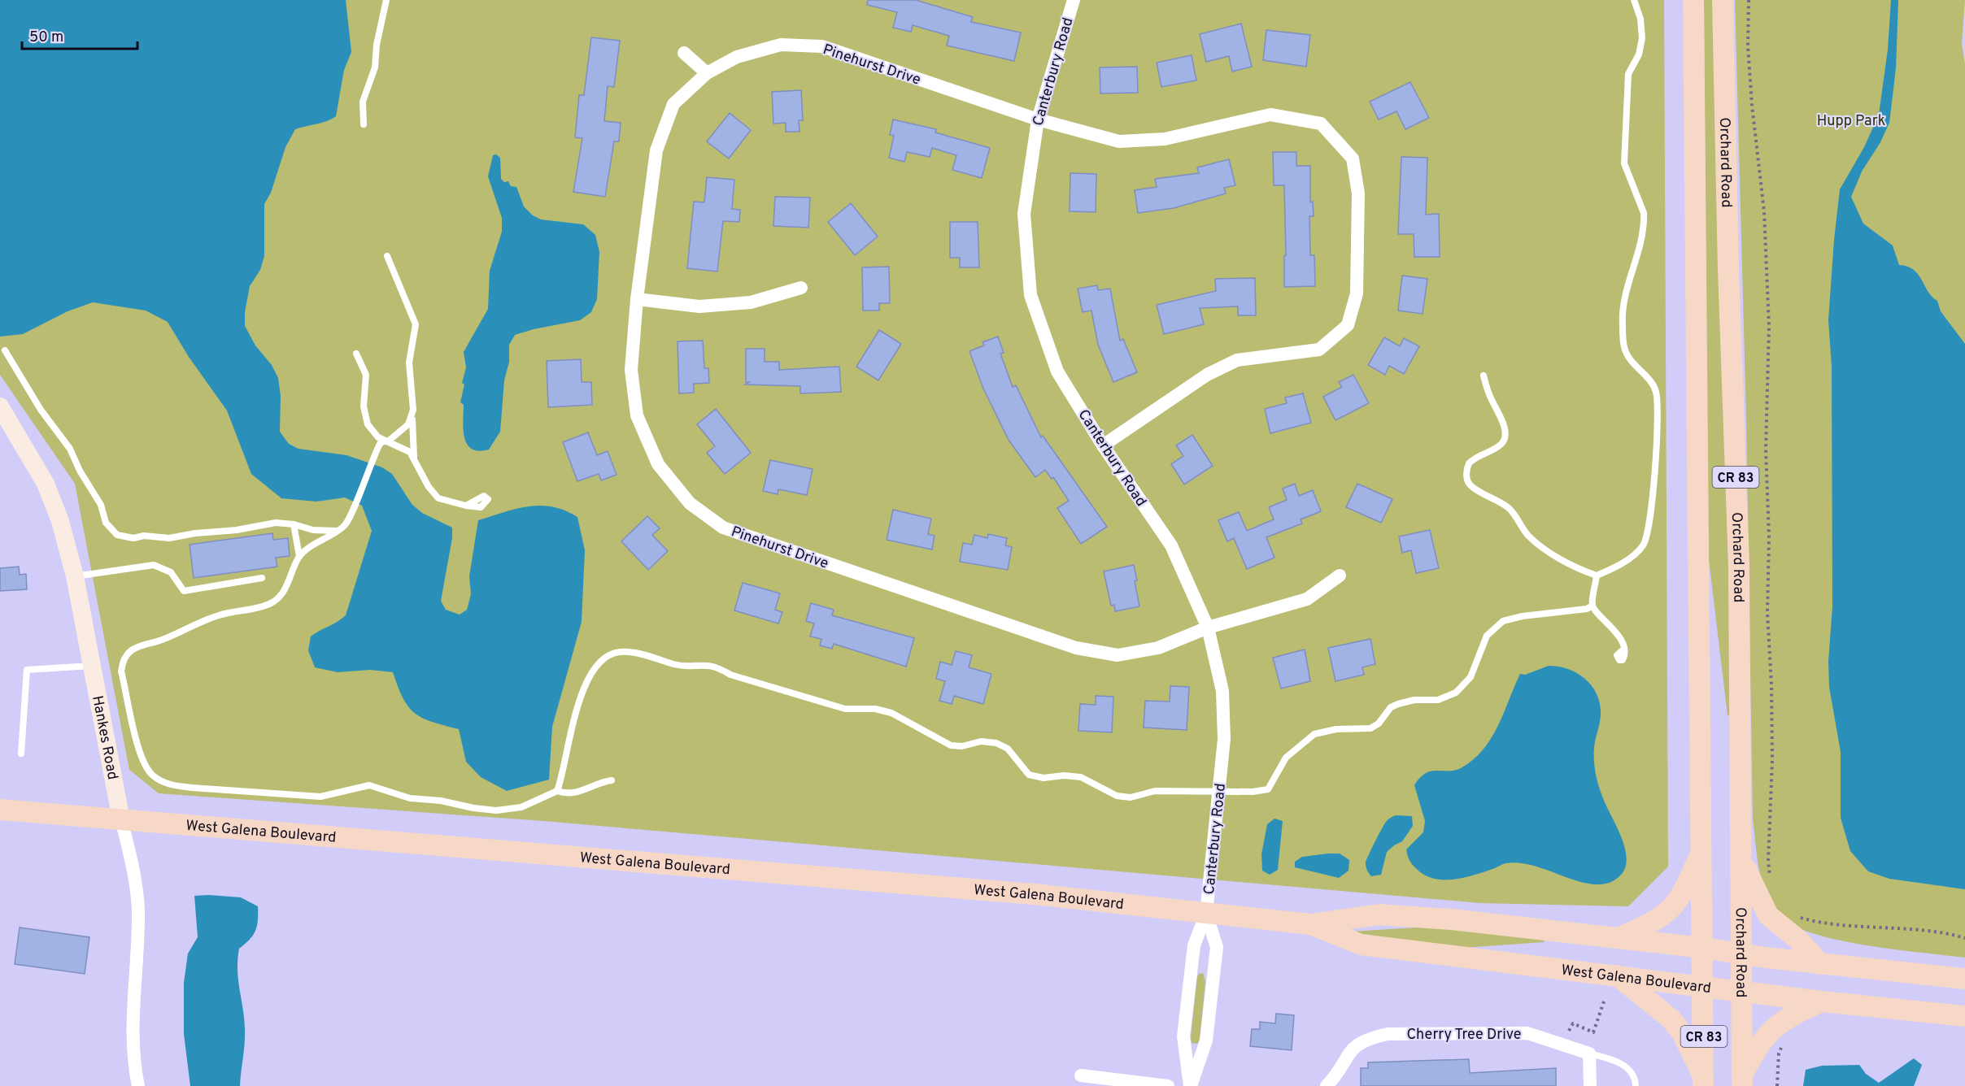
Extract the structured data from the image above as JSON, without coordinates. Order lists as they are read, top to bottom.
{
  "streets": {
    "main road": ["Orchard Road", "CR 83", "West Galena Boulevard"],
    "street": [
      "Pinehurst Drive",
      "Canterbury Road",
      "Hankes Road",
      "Cherry Tree Drive"
    ]
  },
  "crossings": [
    ["Pinehurst Drive", "Canterbury Road"],
    ["Canterbury Road", "West Galena Boulevard"],
    ["Orchard Road", "West Galena Boulevard"],
    ["Hankes Road", "West Galena Boulevard"]
  ],
  "parks": ["Hupp Park"],
  "scale_bar": "50 m"
}
